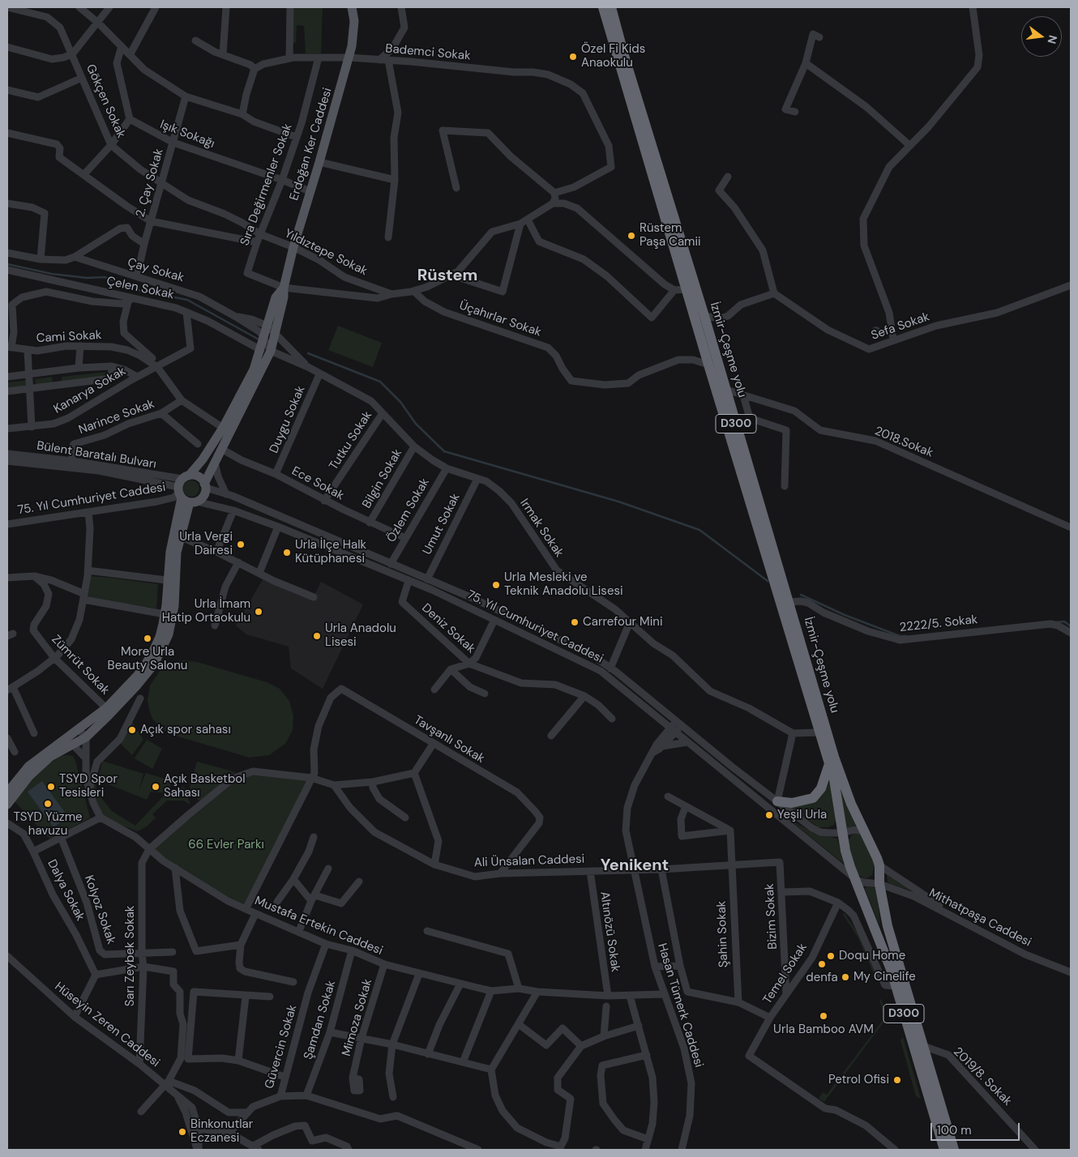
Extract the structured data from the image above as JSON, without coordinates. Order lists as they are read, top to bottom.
{
  "streets": {
    "highway": ["İzmir-Çeşme yolu", "D300"],
    "main road": ["Erdoğan Ker Caddesi"],
    "street": [
      "Bademci Sokak",
      "Gökçen Sokak",
      "Işık Sokağı",
      "2. Çay Sokak",
      "Sıra Değirmenler Sokak",
      "Yıldıztepe Sokak",
      "Çay Sokak",
      "Çelen Sokak",
      "Üçahırlar Sokak",
      "Sefa Sokak",
      "Cami Sokak",
      "Kanarya Sokak",
      "Narince Sokak",
      "Duygu Sokak",
      "Tutku Sokak",
      "2018.Sokak",
      "Bülent Baratalı Bulvarı",
      "Bilgin Sokak",
      "Ece Sokak",
      "75. Yıl Cumhuriyet Caddesi",
      "Özlem Sokak",
      "Umut Sokak",
      "Irmak Sokak",
      "2222/5. Sokak",
      "Deniz Sokak",
      "Zümrüt Sokak",
      "Tavşanlı Sokak",
      "Ali Ünsalan Caddesi",
      "Dalya Sokak",
      "Kolyoz Sokak",
      "Bizim Sokak",
      "Mithatpaşa Caddesi",
      "Mustafa Ertekin Caddesi",
      "Altınözü Sokak",
      "Şahin Sokak",
      "Sarı Zeybek Sokak",
      "Temel Sokak",
      "Hasan Tümerk Caddesi",
      "Mimoza Sokak",
      "Şamdan Sokak",
      "Hüseyin Zeren Caddesi",
      "Güvercin Sokak",
      "2019/8. Sokak"
    ]
  },
  "crossings": [
    ["Bademci Sokak", "Erdoğan Ker Caddesi"],
    ["Bademci Sokak", "Sıra Değirmenler Sokak"],
    ["Gökçen Sokak", "2. Çay Sokak"],
    ["Gökçen Sokak", "Sıra Değirmenler Sokak"],
    ["Gökçen Sokak", "Yıldıztepe Sokak"],
    ["Işık Sokağı", "Erdoğan Ker Caddesi"],
    ["Işık Sokağı", "2. Çay Sokak"],
    ["Işık Sokağı", "Sıra Değirmenler Sokak"],
    ["Erdoğan Ker Caddesi", "Sıra Değirmenler Sokak"],
    ["Erdoğan Ker Caddesi", "Yıldıztepe Sokak"],
    ["Erdoğan Ker Caddesi", "Çelen Sokak"],
    ["Erdoğan Ker Caddesi", "Cami Sokak"],
    ["Erdoğan Ker Caddesi", "Bülent Baratalı Bulvarı"],
    ["Erdoğan Ker Caddesi", "Ece Sokak"],
    ["Erdoğan Ker Caddesi", "75. Yıl Cumhuriyet Caddesi"],
    ["2. Çay Sokak", "Çay Sokak"],
    ["Sıra Değirmenler Sokak", "Yıldıztepe Sokak"],
    ["Yıldıztepe Sokak", "Üçahırlar Sokak"],
    ["Çelen Sokak", "Kanarya Sokak"],
    ["Çelen Sokak", "Irmak Sokak"],
    ["Üçahırlar Sokak", "İzmir-Çeşme yolu"],
    ["Cami Sokak", "Kanarya Sokak"],
    ["Cami Sokak", "Narince Sokak"],
    ["İzmir-Çeşme yolu", "D300"],
    ["İzmir-Çeşme yolu", "2018.Sokak"],
    ["İzmir-Çeşme yolu", "75. Yıl Cumhuriyet Caddesi"],
    ["İzmir-Çeşme yolu", "2222/5. Sokak"],
    ["Narince Sokak", "Bülent Baratalı Bulvarı"],
    ["Duygu Sokak", "Ece Sokak"],
    ["Duygu Sokak", "Irmak Sokak"],
    ["D300", "75. Yıl Cumhuriyet Caddesi"],
    ["D300", "Mithatpaşa Caddesi"],
    ["D300", "2019/8. Sokak"],
    ["Tutku Sokak", "Ece Sokak"],
    ["Tutku Sokak", "Irmak Sokak"],
    ["Bülent Baratalı Bulvarı", "75. Yıl Cumhuriyet Caddesi"],
    ["Bilgin Sokak", "Ece Sokak"],
    ["Bilgin Sokak", "Irmak Sokak"],
    ["Ece Sokak", "Özlem Sokak"],
    ["75. Yıl Cumhuriyet Caddesi", "Özlem Sokak"],
    ["75. Yıl Cumhuriyet Caddesi", "Umut Sokak"],
    ["75. Yıl Cumhuriyet Caddesi", "Deniz Sokak"],
    ["75. Yıl Cumhuriyet Caddesi", "Mithatpaşa Caddesi"],
    ["75. Yıl Cumhuriyet Caddesi", "Hasan Tümerk Caddesi"],
    ["Özlem Sokak", "Irmak Sokak"],
    ["Umut Sokak", "Irmak Sokak"],
    ["Tavşanlı Sokak", "Ali Ünsalan Caddesi"],
    ["Ali Ünsalan Caddesi", "Bizim Sokak"],
    ["Ali Ünsalan Caddesi", "Altınözü Sokak"],
    ["Ali Ünsalan Caddesi", "Şahin Sokak"],
    ["Ali Ünsalan Caddesi", "Hasan Tümerk Caddesi"],
    ["Kolyoz Sokak", "Sarı Zeybek Sokak"],
    ["Bizim Sokak", "Temel Sokak"],
    ["Mustafa Ertekin Caddesi", "Altınözü Sokak"],
    ["Mustafa Ertekin Caddesi", "Sarı Zeybek Sokak"],
    ["Mustafa Ertekin Caddesi", "Hasan Tümerk Caddesi"],
    ["Mustafa Ertekin Caddesi", "Mimoza Sokak"],
    ["Mustafa Ertekin Caddesi", "Şamdan Sokak"],
    ["Mustafa Ertekin Caddesi", "Güvercin Sokak"],
    ["Sarı Zeybek Sokak", "Hüseyin Zeren Caddesi"]
  ],
  "districts": ["Rüstem", "Yenikent"],
  "parks": ["66 Evler Parkı"],
  "places": [
    "Özel Fi Kids Anaokulu",
    "Rüstem Paşa Camii",
    "Urla Vergi Dairesi",
    "Urla İlçe Halk Kütüphanesi",
    "Urla Mesleki ve Teknik Anadolu Lisesi",
    "Urla İmam Hatip Ortaokulu",
    "Carrefour Mini",
    "Urla Anadolu Lisesi",
    "More Urla Beauty Salonu",
    "Açık spor sahası",
    "TSYD Spor Tesisleri",
    "Açık Basketbol Sahası",
    "TSYD Yüzme havuzu",
    "Yeşil Urla",
    "Doqu Home",
    "denfa",
    "My Cinelife",
    "Urla Bamboo AVM",
    "Petrol Ofisi",
    "Binkonutlar Eczanesi"
  ],
  "scale_bar": "100 m",
  "north": "right"
}
